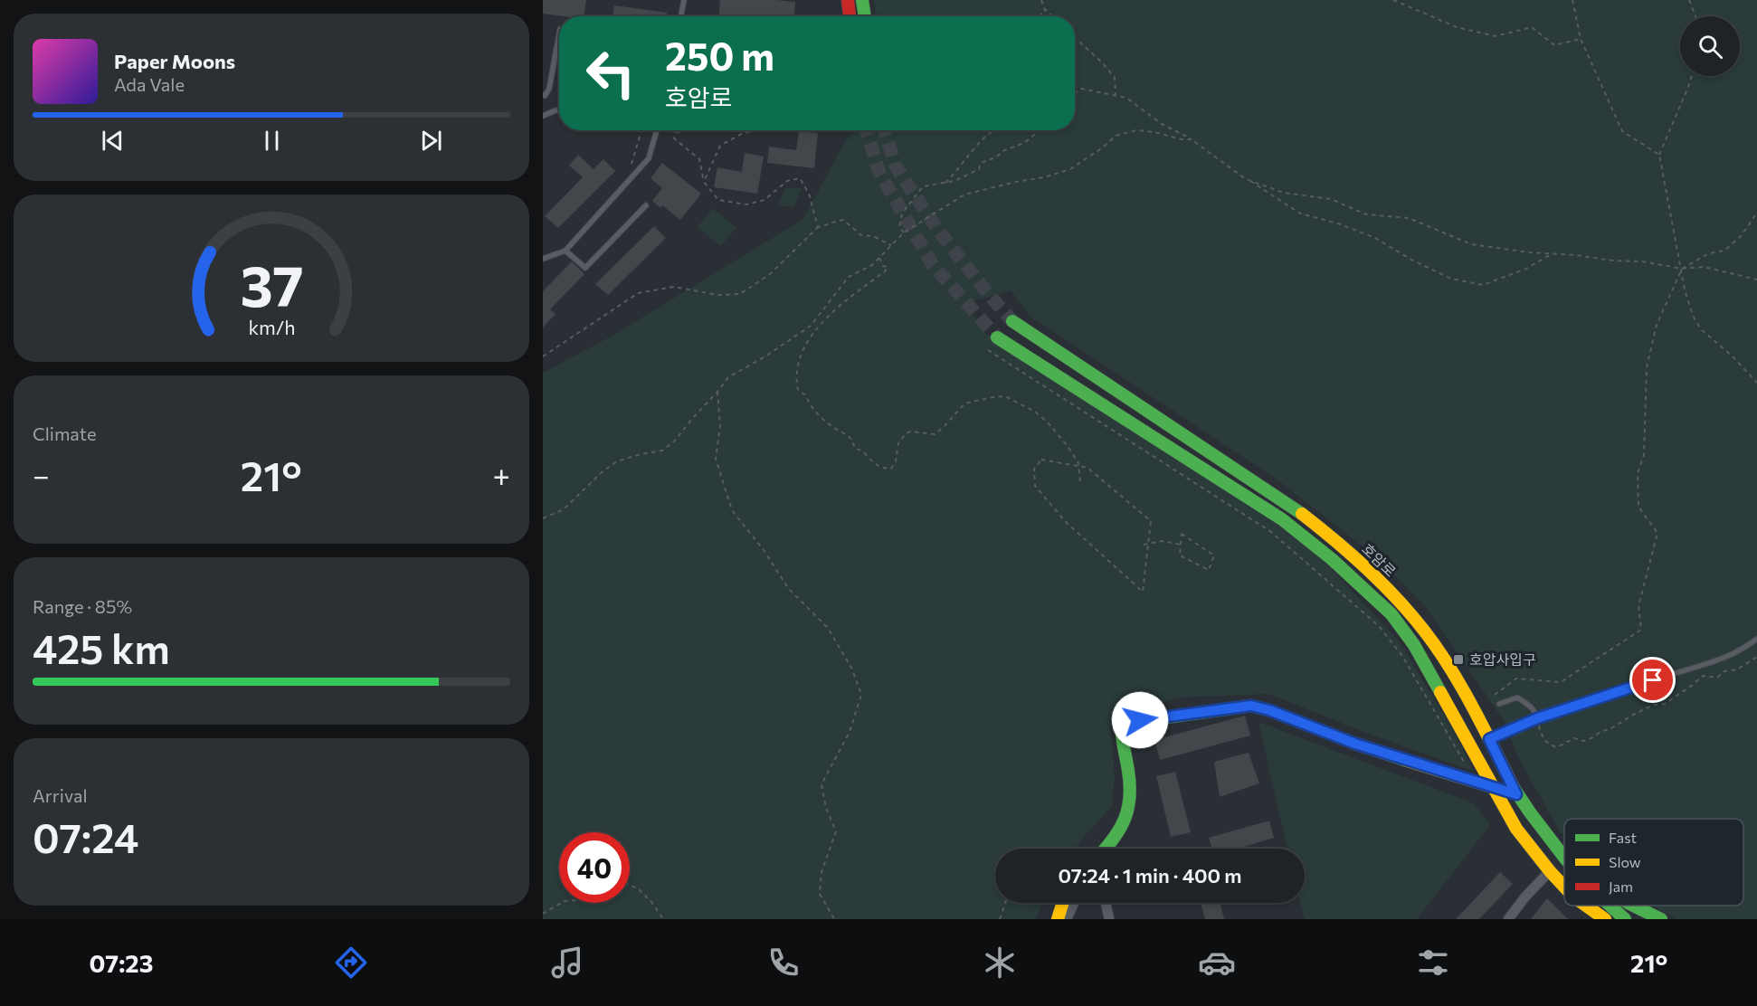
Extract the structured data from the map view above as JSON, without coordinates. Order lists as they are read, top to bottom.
{
  "streets": {
    "main road": ["호암로"]
  },
  "places": {
    "transit": ["호압사입구"]
  },
  "legend": ["Fast", "Slow", "Jam"],
  "page": {
    "turn": ["250 m", "호암로"],
    "song": ["Paper Moons", "Ada Vale"],
    "tile": [
      "Climate",
      ["Range · 85%", "425 km"],
      ["Arrival", "07:24"]
    ],
    "heat": ["−", "21°", "+"],
    "limit": "40",
    "trip": "07:24 · 1 min · 400 m",
    "tabs": ["07:23", "21°"],
    "gauge": ["37", "km/h"]
  }
}
